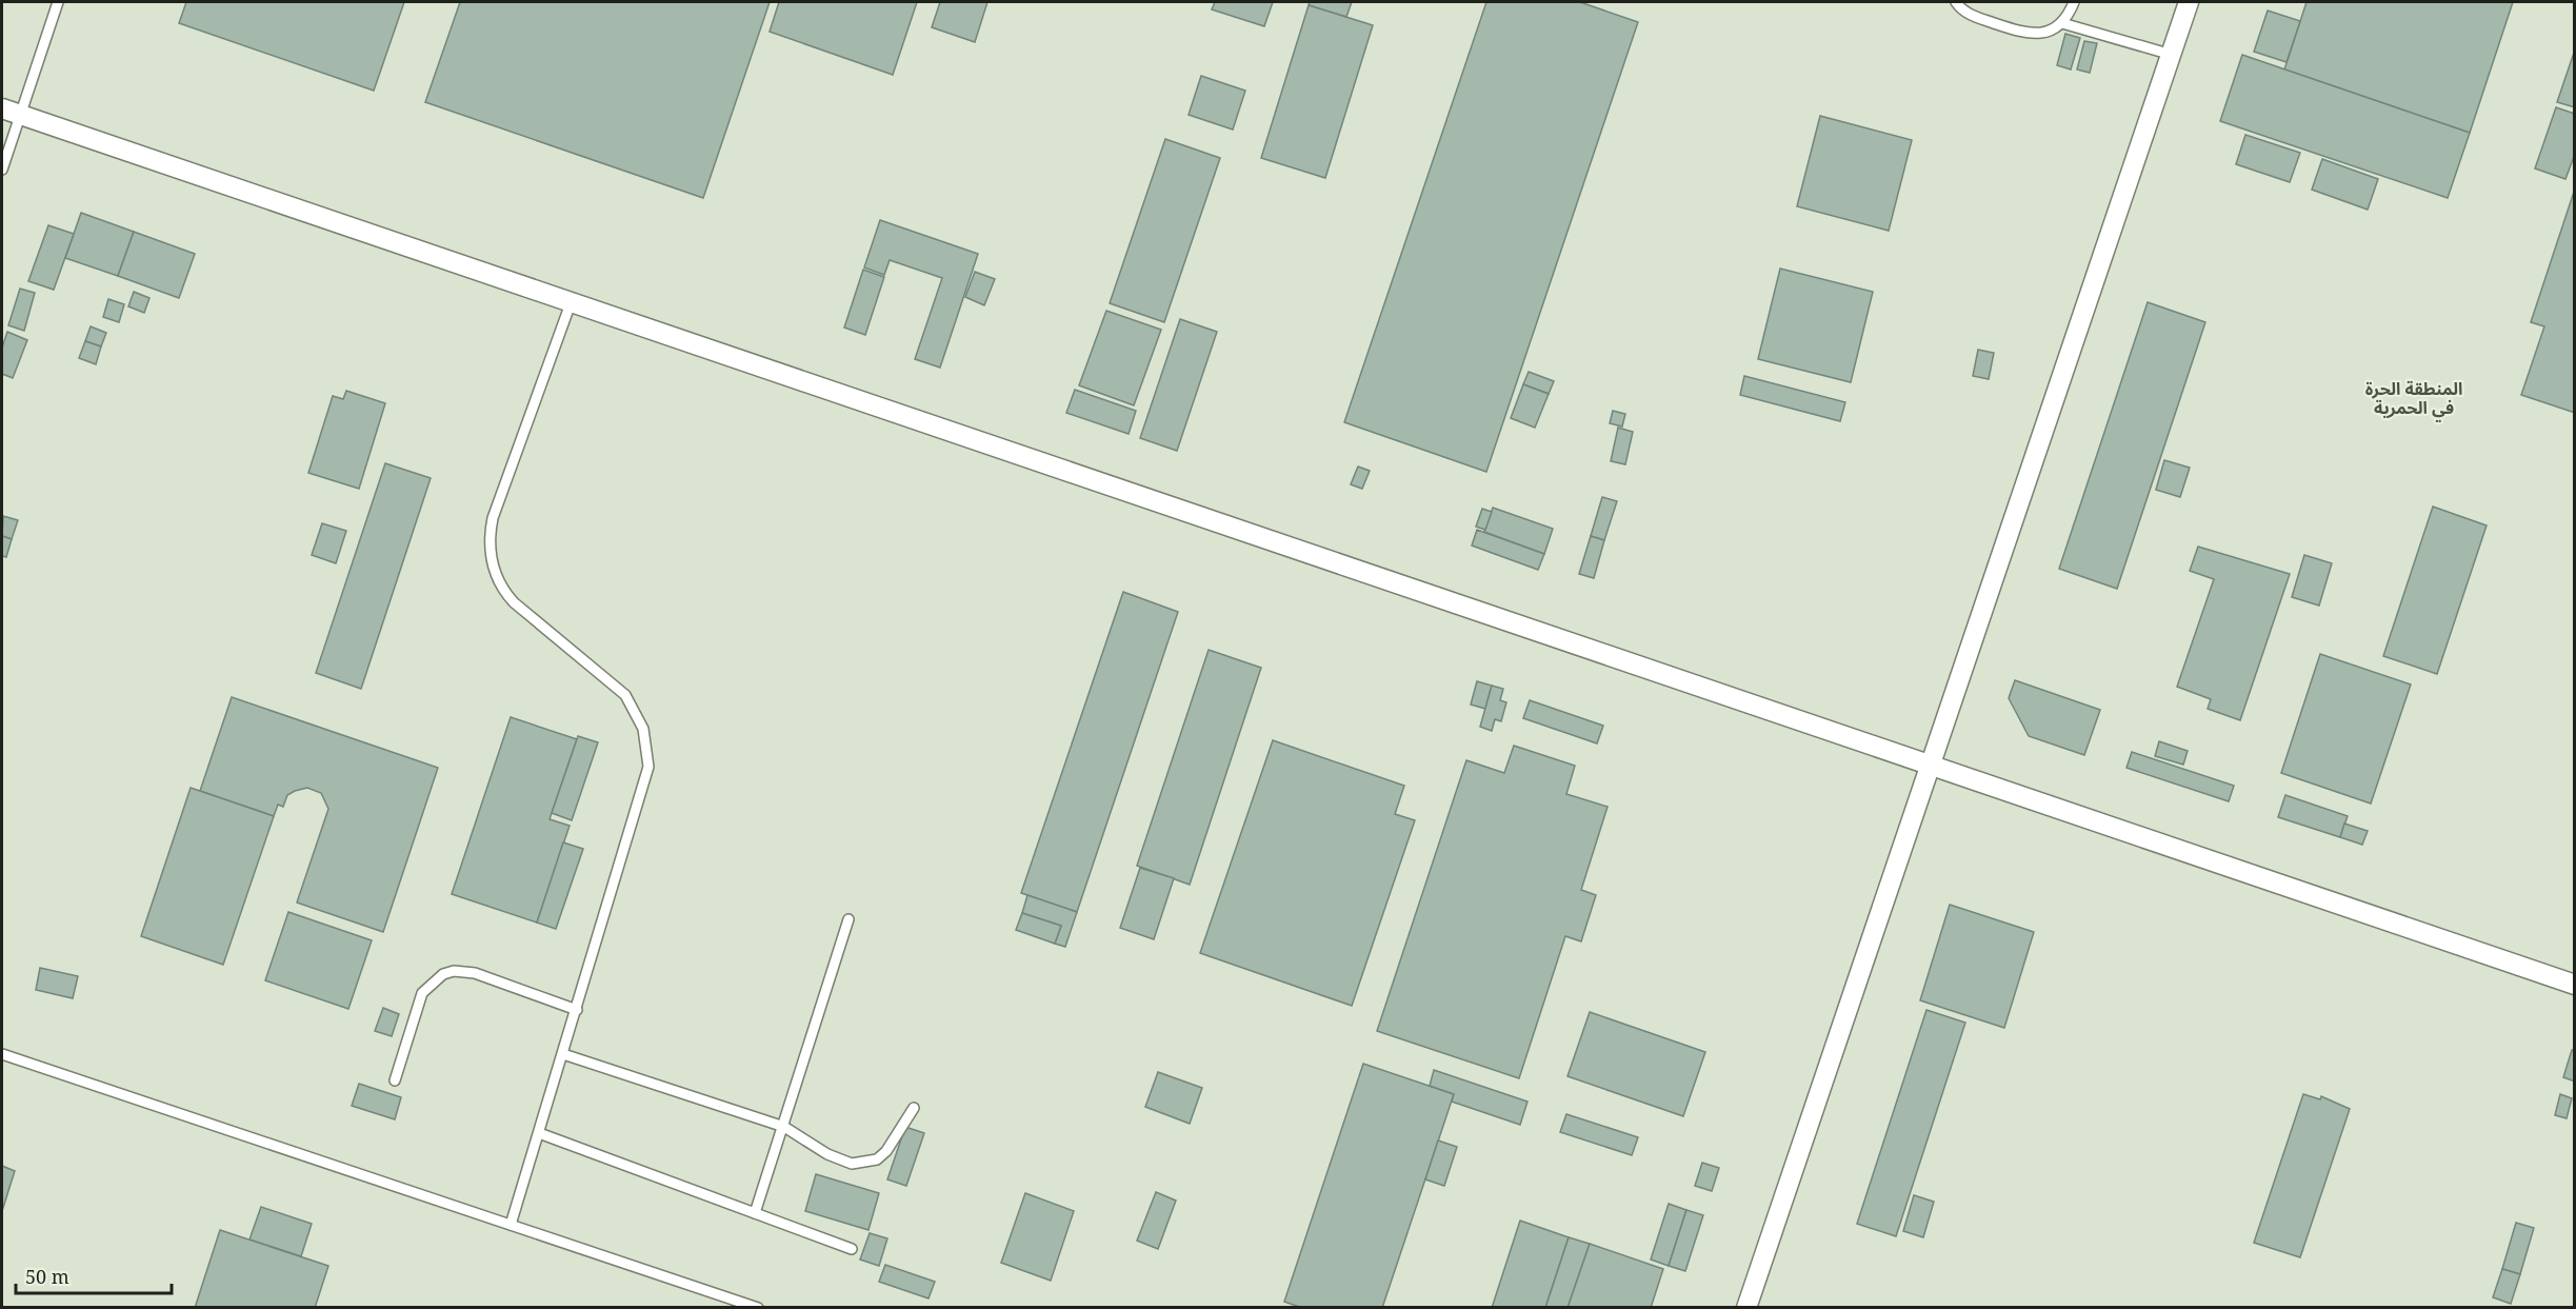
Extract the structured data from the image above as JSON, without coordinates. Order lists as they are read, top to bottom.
{
  "districts": ["المنطقة الحرة في الحمرية"],
  "scale_bar": "50 m"
}
